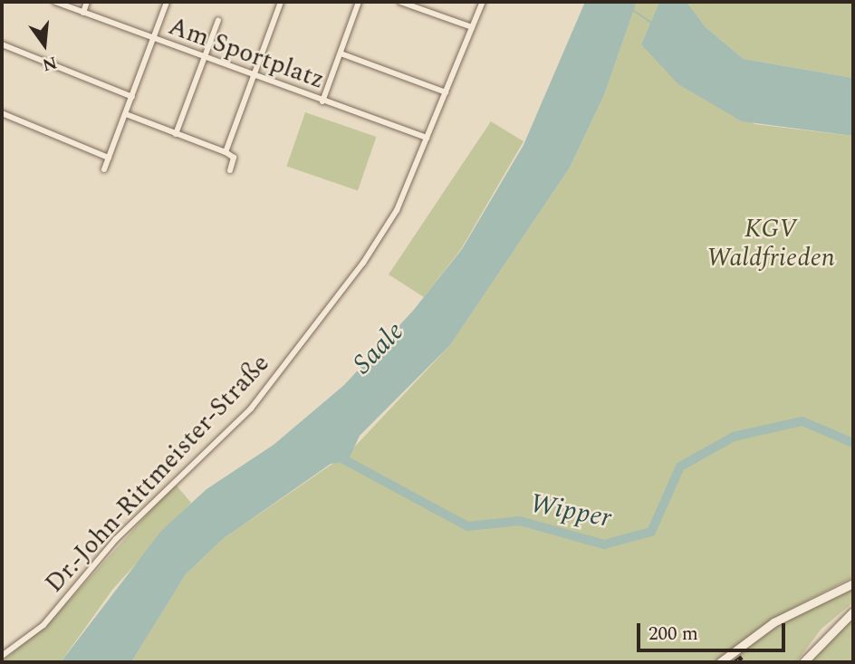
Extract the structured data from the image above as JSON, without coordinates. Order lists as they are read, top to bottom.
{
  "streets": {
    "street": ["Am Sportplatz", "Dr.-John-Rittmeister-Straße"]
  },
  "crossings": [
    ["Am Sportplatz", "Dr.-John-Rittmeister-Straße"]
  ],
  "water": ["Saale", "Wipper"],
  "parks": ["KGV Waldfrieden"],
  "scale_bar": "200 m",
  "north": "bottom"
}
